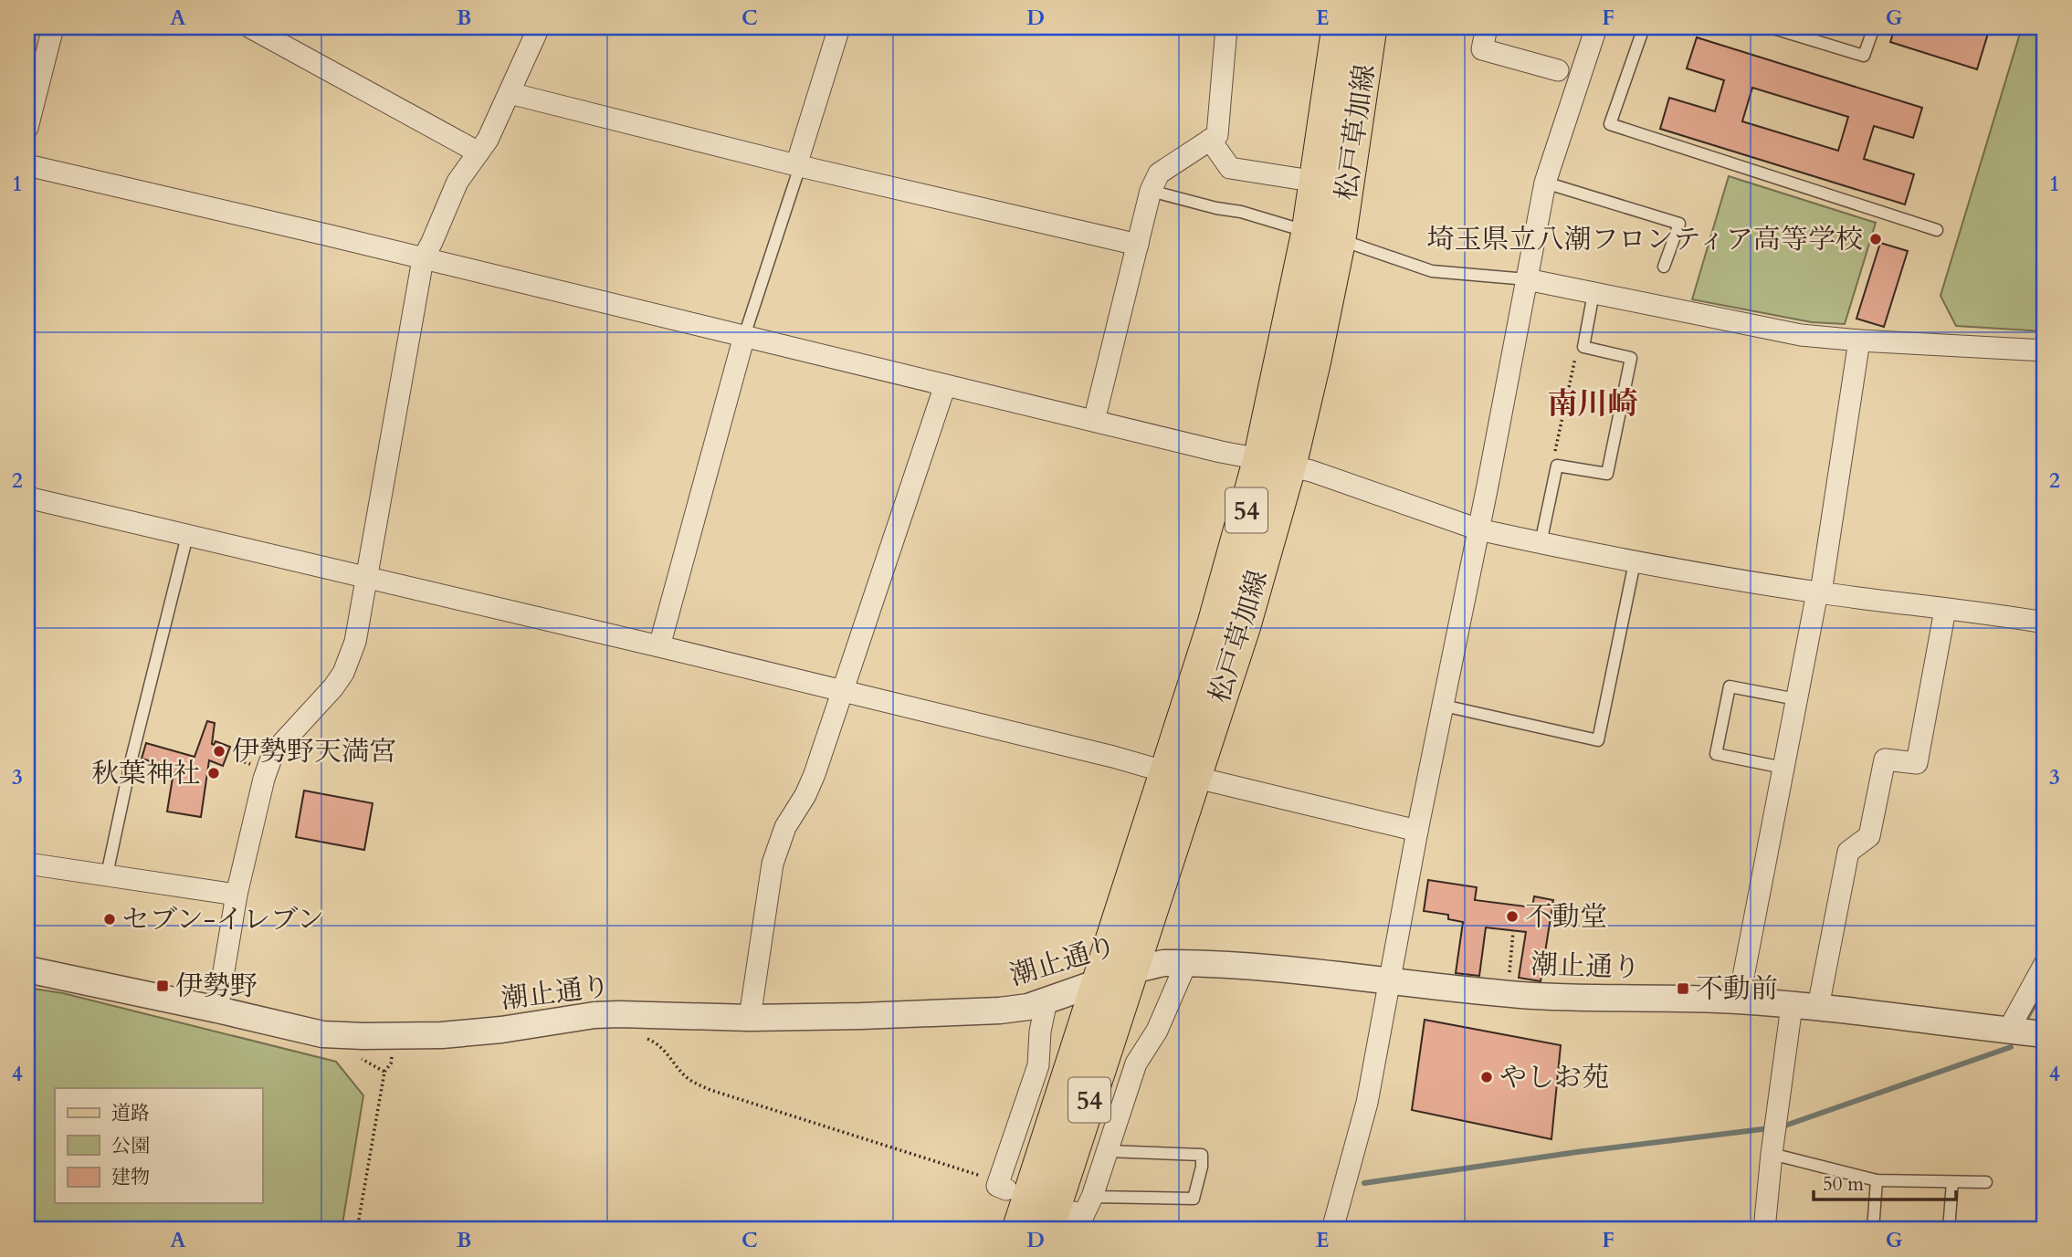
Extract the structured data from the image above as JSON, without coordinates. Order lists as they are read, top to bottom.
{
  "streets": {
    "main road": ["松戸草加線", "54"],
    "street": ["潮止通り"]
  },
  "crossings": [
    ["松戸草加線", "潮止通り"]
  ],
  "districts": ["南川崎"],
  "places": {
    "other": [
      "埼玉県立八潮フロンティア高等学校",
      "伊勢野天満宮",
      "秋葉神社",
      "不動堂",
      "セブン-イレブン",
      "やしお苑"
    ],
    "transit": ["伊勢野", "不動前"]
  },
  "legend": ["道路", "公園", "建物"],
  "scale_bar": "50 m",
  "grid": {
    "columns": [
      "A",
      "B",
      "C",
      "D",
      "E",
      "F",
      "G"
    ],
    "rows": [
      "1",
      "2",
      "3",
      "4"
    ]
  }
}
